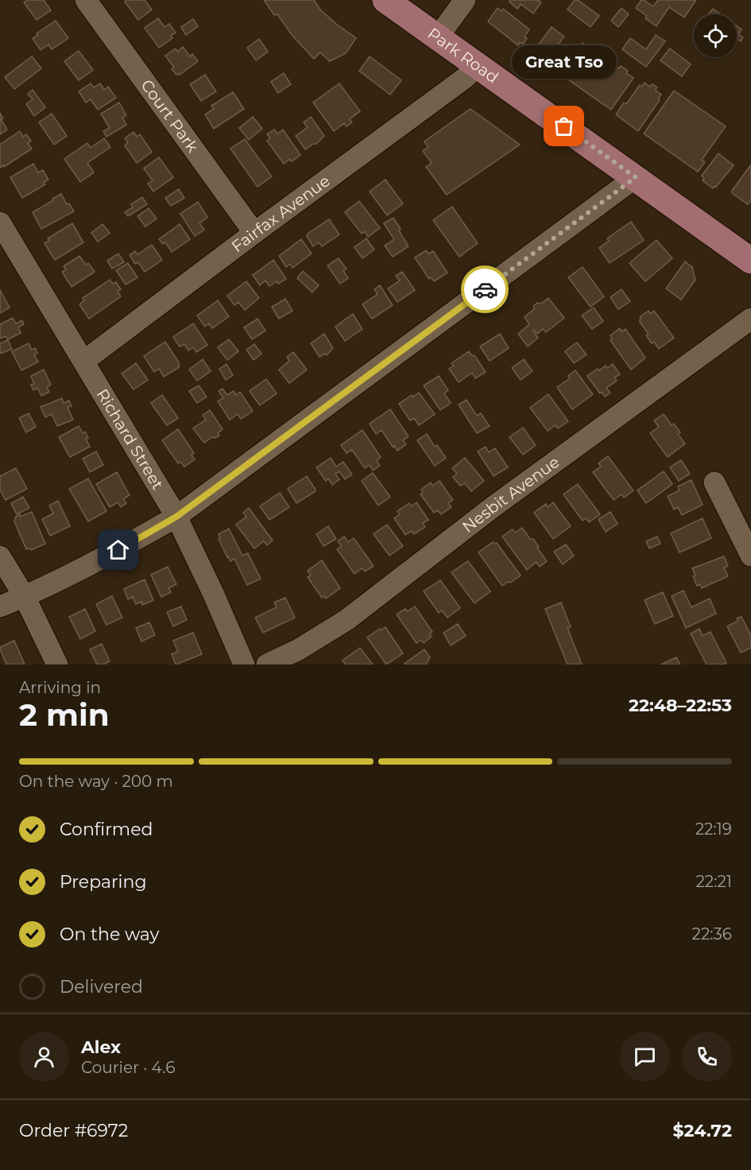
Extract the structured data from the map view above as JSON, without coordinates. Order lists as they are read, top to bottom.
{
  "streets": {
    "main road": ["Park Road"],
    "street": [
      "Court Park",
      "Fairfax Avenue",
      "Richard Street",
      "Nesbit Avenue"
    ]
  },
  "crossings": [
    ["Park Road", "Fairfax Avenue"],
    ["Court Park", "Fairfax Avenue"],
    ["Fairfax Avenue", "Richard Street"]
  ],
  "places": ["Great Tso"],
  "page": {
    "bubble": "Great Tso",
    "heading": ["2 min", "Arriving in", "22:48–22:53"],
    "panel": [
      "Alex",
      "Courier · 4.6",
      "Order #6972",
      "$24.72"
    ],
    "bar": "On the way · 200 m",
    "list": [
      ["Confirmed", "22:19"],
      ["Preparing", "22:21"],
      ["On the way", "22:36"],
      "Delivered"
    ]
  }
}
